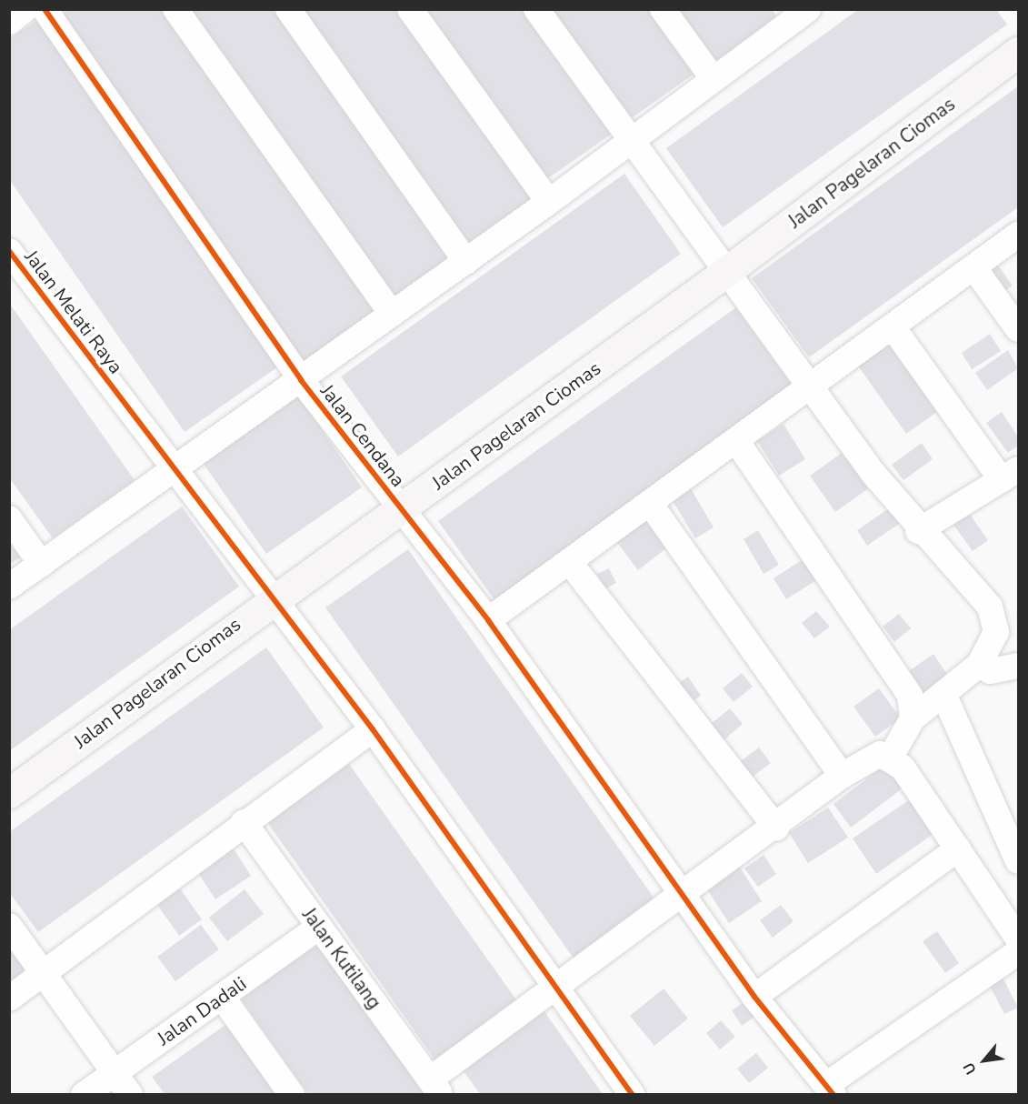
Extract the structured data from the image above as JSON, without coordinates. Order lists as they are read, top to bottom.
{
  "streets": {
    "main road": ["Jalan Pagelaran Ciomas"],
    "street": [
      "Jalan Melati Raya",
      "Jalan Cendana",
      "Jalan Kutilang",
      "Jalan Dadali"
    ]
  },
  "crossings": [
    ["Jalan Pagelaran Ciomas", "Jalan Melati Raya"],
    ["Jalan Pagelaran Ciomas", "Jalan Cendana"],
    ["Jalan Kutilang", "Jalan Dadali"]
  ],
  "north": "bottom left"
}
